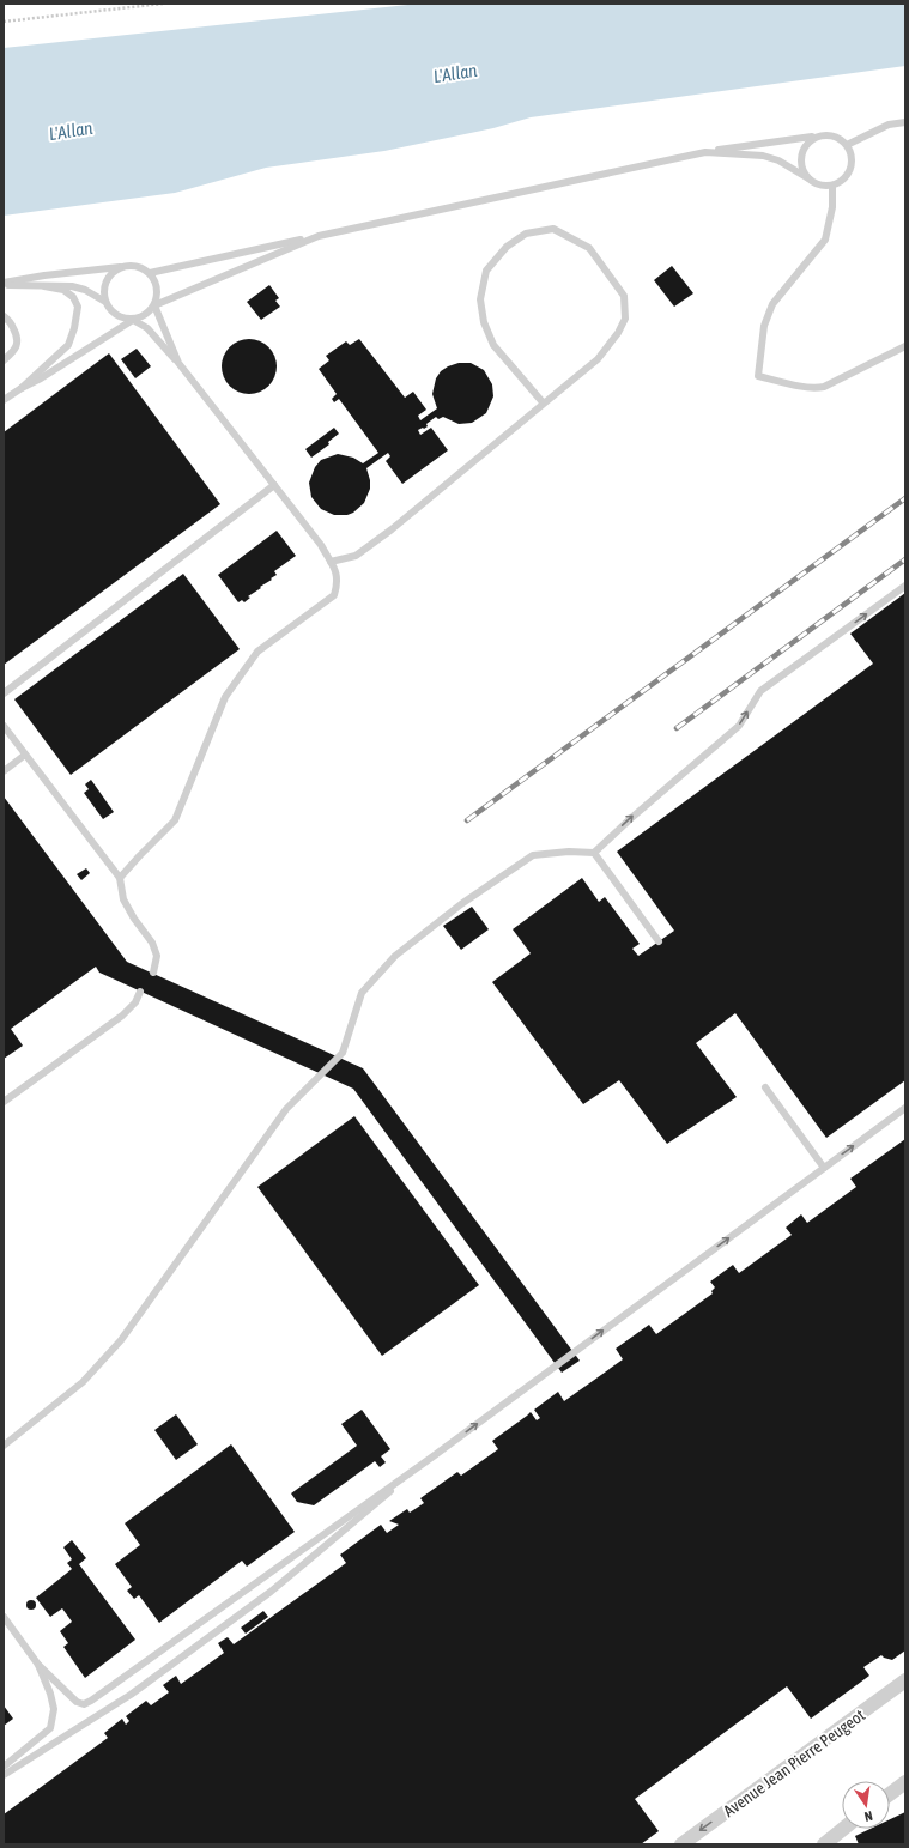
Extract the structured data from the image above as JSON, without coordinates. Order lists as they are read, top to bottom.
{
  "streets": {
    "street": ["Avenue Jean Pierre Peugeot"]
  },
  "one_way": ["Avenue Jean Pierre Peugeot"],
  "water": ["L'Allan"],
  "north": "bottom"
}
